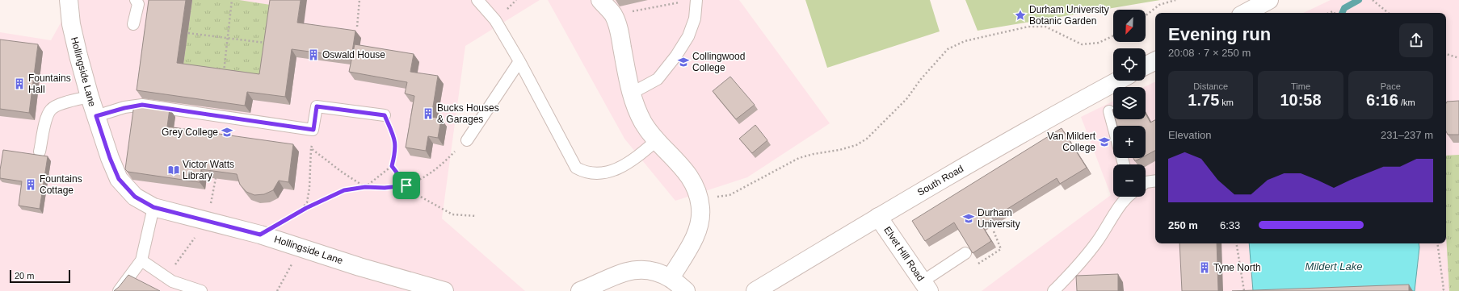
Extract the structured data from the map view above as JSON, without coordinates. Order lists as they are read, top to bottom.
{
  "streets": {
    "street": ["Hollingside Lane", "South Road", "Elvet Hill Road"]
  },
  "crossings": [
    ["South Road", "Elvet Hill Road"]
  ],
  "water": ["Mildert Lake"],
  "places": {
    "place": ["Durham University Botanic Garden"],
    "building": [
      "Oswald House",
      "Fountains Hall",
      "Bucks Houses & Garages",
      "Fountains Cottage",
      "Tyne North"
    ],
    "school or university": [
      "Collingwood College",
      "Grey College",
      "Van Mildert College",
      "Durham University"
    ],
    "library": ["Victor Watts Library"]
  },
  "scale_bar": "20 m",
  "north": "bottom left",
  "page": {
    "map_buttons": ["+", "−"],
    "heading": ["Evening run", "20:08 · 7 × 250 m"],
    "stats": [
      ["Distance", "1.75 km"],
      ["Time", "10:58"],
      ["Pace", "6:16 /km"]
    ],
    "chart": ["Elevation", "231–237 m"],
    "list": [
      {
        "name": "250 m",
        "note": "6:33"
      }
    ],
    "scale": "20 m"
  }
}
